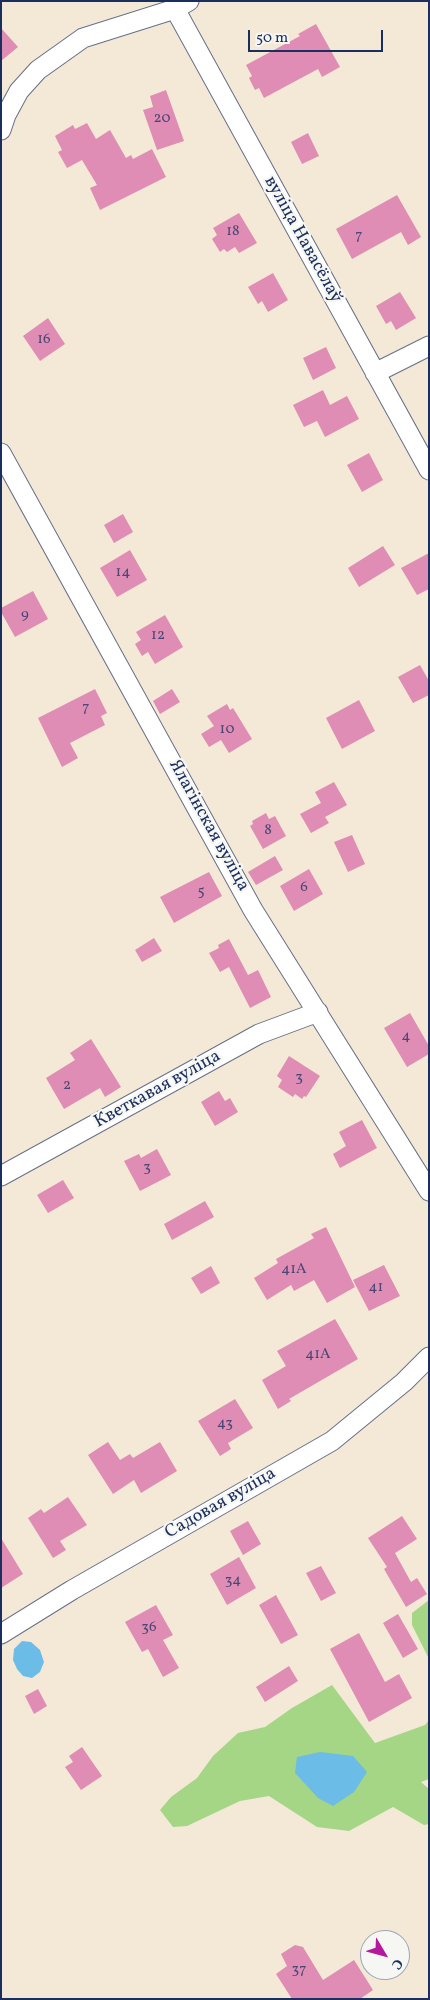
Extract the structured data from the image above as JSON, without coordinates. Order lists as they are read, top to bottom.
{
  "streets": {
    "street": [
      "вуліца Навасёлаў",
      "Ялагінская вуліца",
      "Кветкавая вуліца",
      "Садовая вуліца"
    ]
  },
  "crossings": [
    ["Ялагінская вуліца", "Кветкавая вуліца"]
  ],
  "house_numbers": [
    "20",
    "18",
    "7",
    "16",
    "14",
    "9",
    "12",
    "7",
    "10",
    "8",
    "6",
    "5",
    "4",
    "3",
    "2",
    "3",
    "41А",
    "41",
    "41А",
    "43",
    "34",
    "36",
    "37"
  ],
  "scale_bar": "50 m",
  "north": "bottom right"
}
